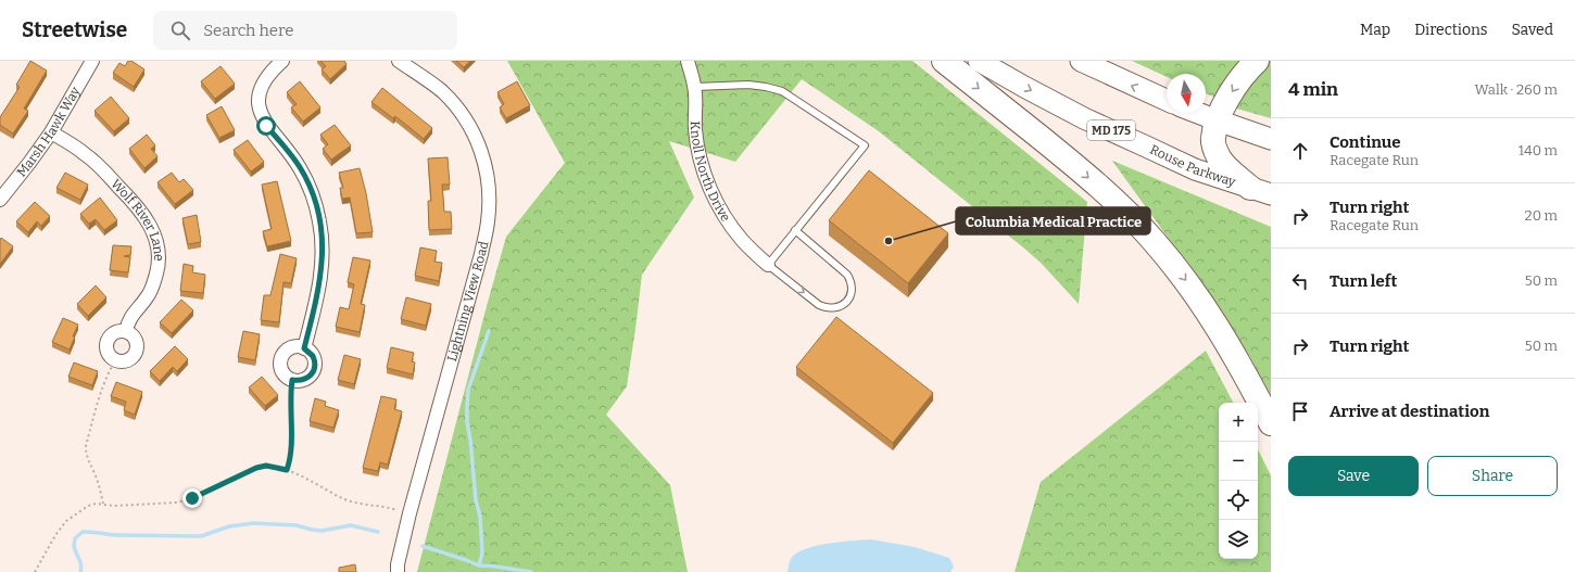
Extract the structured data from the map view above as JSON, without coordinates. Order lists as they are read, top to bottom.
{
  "streets": {
    "main road": ["MD 175", "Rouse Parkway"],
    "street": [
      "Marsh Hawk Way",
      "Knoll North Drive",
      "Wolf River Lane",
      "Lightning View Road"
    ]
  },
  "crossings": [
    ["Marsh Hawk Way", "Wolf River Lane"]
  ],
  "places": ["Columbia Medical Practice"],
  "north": "bottom",
  "page": {
    "header": "Streetwise",
    "search": "Search here",
    "nav": ["Map", "Directions", "Saved"],
    "heading": ["4 min", "Walk · 260 m"],
    "list": [
      ["Continue", "Racegate Run", "140 m"],
      ["Turn right", "Racegate Run", "20 m"],
      ["Turn left", "50 m"],
      ["Turn right", "50 m"],
      "Arrive at destination"
    ],
    "map_buttons": ["+", "−"],
    "buttons": ["Save", "Share"]
  }
}
